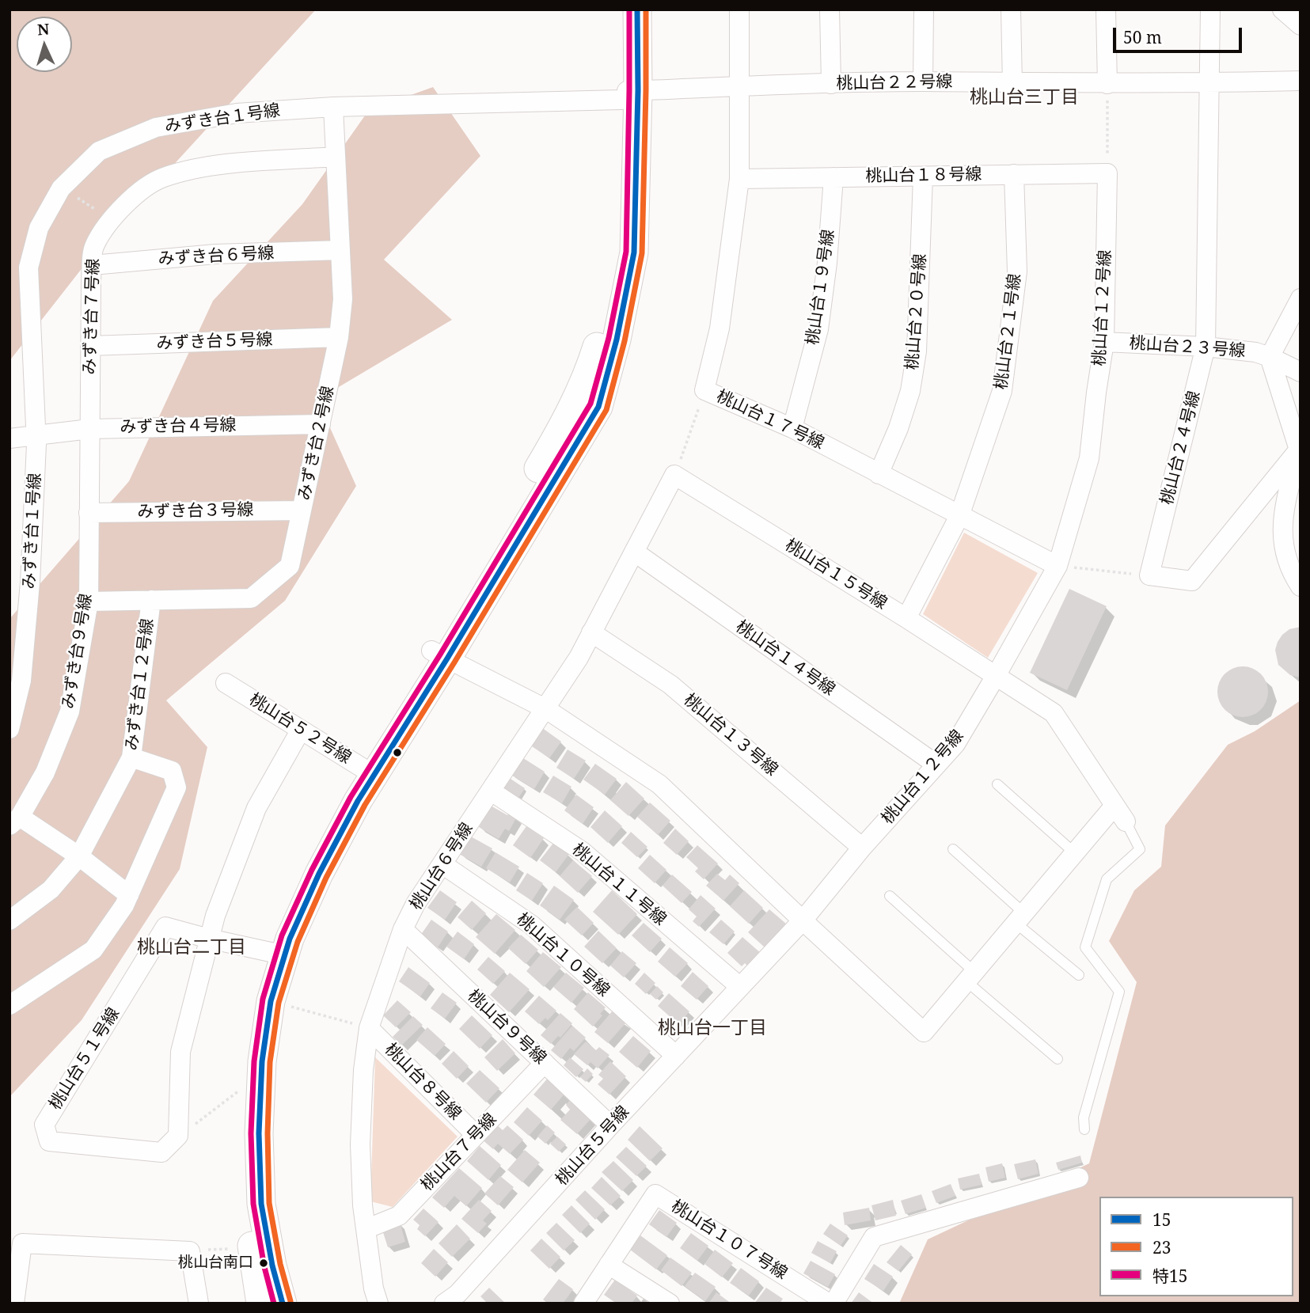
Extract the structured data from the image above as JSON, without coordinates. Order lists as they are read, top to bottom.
{
  "streets": {
    "street": [
      "桃山台２２号線",
      "みずき台１号線",
      "桃山台１８号線",
      "みずき台６号線",
      "桃山台１９号線",
      "桃山台１２号線",
      "桃山台２０号線",
      "みずき台７号線",
      "桃山台２１号線",
      "みずき台５号線",
      "桃山台２３号線",
      "桃山台１７号線",
      "みずき台４号線",
      "みずき台２号線",
      "桃山台２４号線",
      "みずき台３号線",
      "桃山台１５号線",
      "みずき台９号線",
      "桃山台１４号線",
      "みずき台１２号線",
      "桃山台５２号線",
      "桃山台１３号線",
      "桃山台６号線",
      "桃山台１１号線",
      "桃山台１０号線",
      "桃山台９号線",
      "桃山台５１号線",
      "桃山台８号線",
      "桃山台５号線",
      "桃山台７号線",
      "桃山台１０７号線"
    ]
  },
  "crossings": [
    ["桃山台２２号線", "みずき台１号線"],
    ["桃山台２２号線", "桃山台１７号線"],
    ["桃山台２２号線", "桃山台２４号線"],
    ["みずき台１号線", "みずき台４号線"],
    ["みずき台１号線", "みずき台２号線"],
    ["桃山台１８号線", "桃山台１９号線"],
    ["桃山台１８号線", "桃山台１２号線"],
    ["桃山台１８号線", "桃山台２０号線"],
    ["桃山台１８号線", "桃山台２１号線"],
    ["桃山台１８号線", "桃山台１７号線"],
    ["みずき台６号線", "みずき台７号線"],
    ["みずき台６号線", "みずき台２号線"],
    ["桃山台１９号線", "桃山台１７号線"],
    ["桃山台１２号線", "桃山台２３号線"],
    ["桃山台１２号線", "桃山台１７号線"],
    ["桃山台１２号線", "桃山台１５号線"],
    ["桃山台１２号線", "桃山台１４号線"],
    ["桃山台１２号線", "桃山台１３号線"],
    ["桃山台１２号線", "桃山台１１号線"],
    ["桃山台１２号線", "桃山台５号線"],
    ["桃山台２０号線", "桃山台１７号線"],
    ["みずき台７号線", "みずき台５号線"],
    ["みずき台７号線", "みずき台４号線"],
    ["みずき台７号線", "みずき台２号線"],
    ["みずき台７号線", "みずき台９号線"],
    ["桃山台２１号線", "桃山台１７号線"],
    ["桃山台２１号線", "桃山台１５号線"],
    ["みずき台５号線", "みずき台２号線"],
    ["桃山台２３号線", "桃山台２４号線"],
    ["みずき台４号線", "みずき台２号線"],
    ["みずき台４号線", "みずき台９号線"],
    ["みずき台２号線", "みずき台３号線"],
    ["みずき台２号線", "みずき台９号線"],
    ["みずき台２号線", "みずき台１２号線"],
    ["みずき台３号線", "みずき台９号線"],
    ["桃山台１５号線", "桃山台６号線"],
    ["桃山台１４号線", "桃山台６号線"],
    ["桃山台１３号線", "桃山台６号線"],
    ["桃山台６号線", "桃山台１１号線"],
    ["桃山台６号線", "桃山台１０号線"],
    ["桃山台６号線", "桃山台９号線"],
    ["桃山台６号線", "桃山台８号線"],
    ["桃山台６号線", "桃山台７号線"],
    ["桃山台１１号線", "桃山台５号線"],
    ["桃山台１０号線", "桃山台５号線"],
    ["桃山台９号線", "桃山台５号線"],
    ["桃山台９号線", "桃山台７号線"],
    ["桃山台８号線", "桃山台７号線"]
  ],
  "districts": ["桃山台三丁目", "桃山台二丁目", "桃山台一丁目"],
  "places": ["桃山台南口"],
  "lines": ["transit line 15", "transit line 23", "transit line 特15"],
  "legend": ["15", "23", "特15"],
  "scale_bar": "50 m",
  "north": "top"
}
